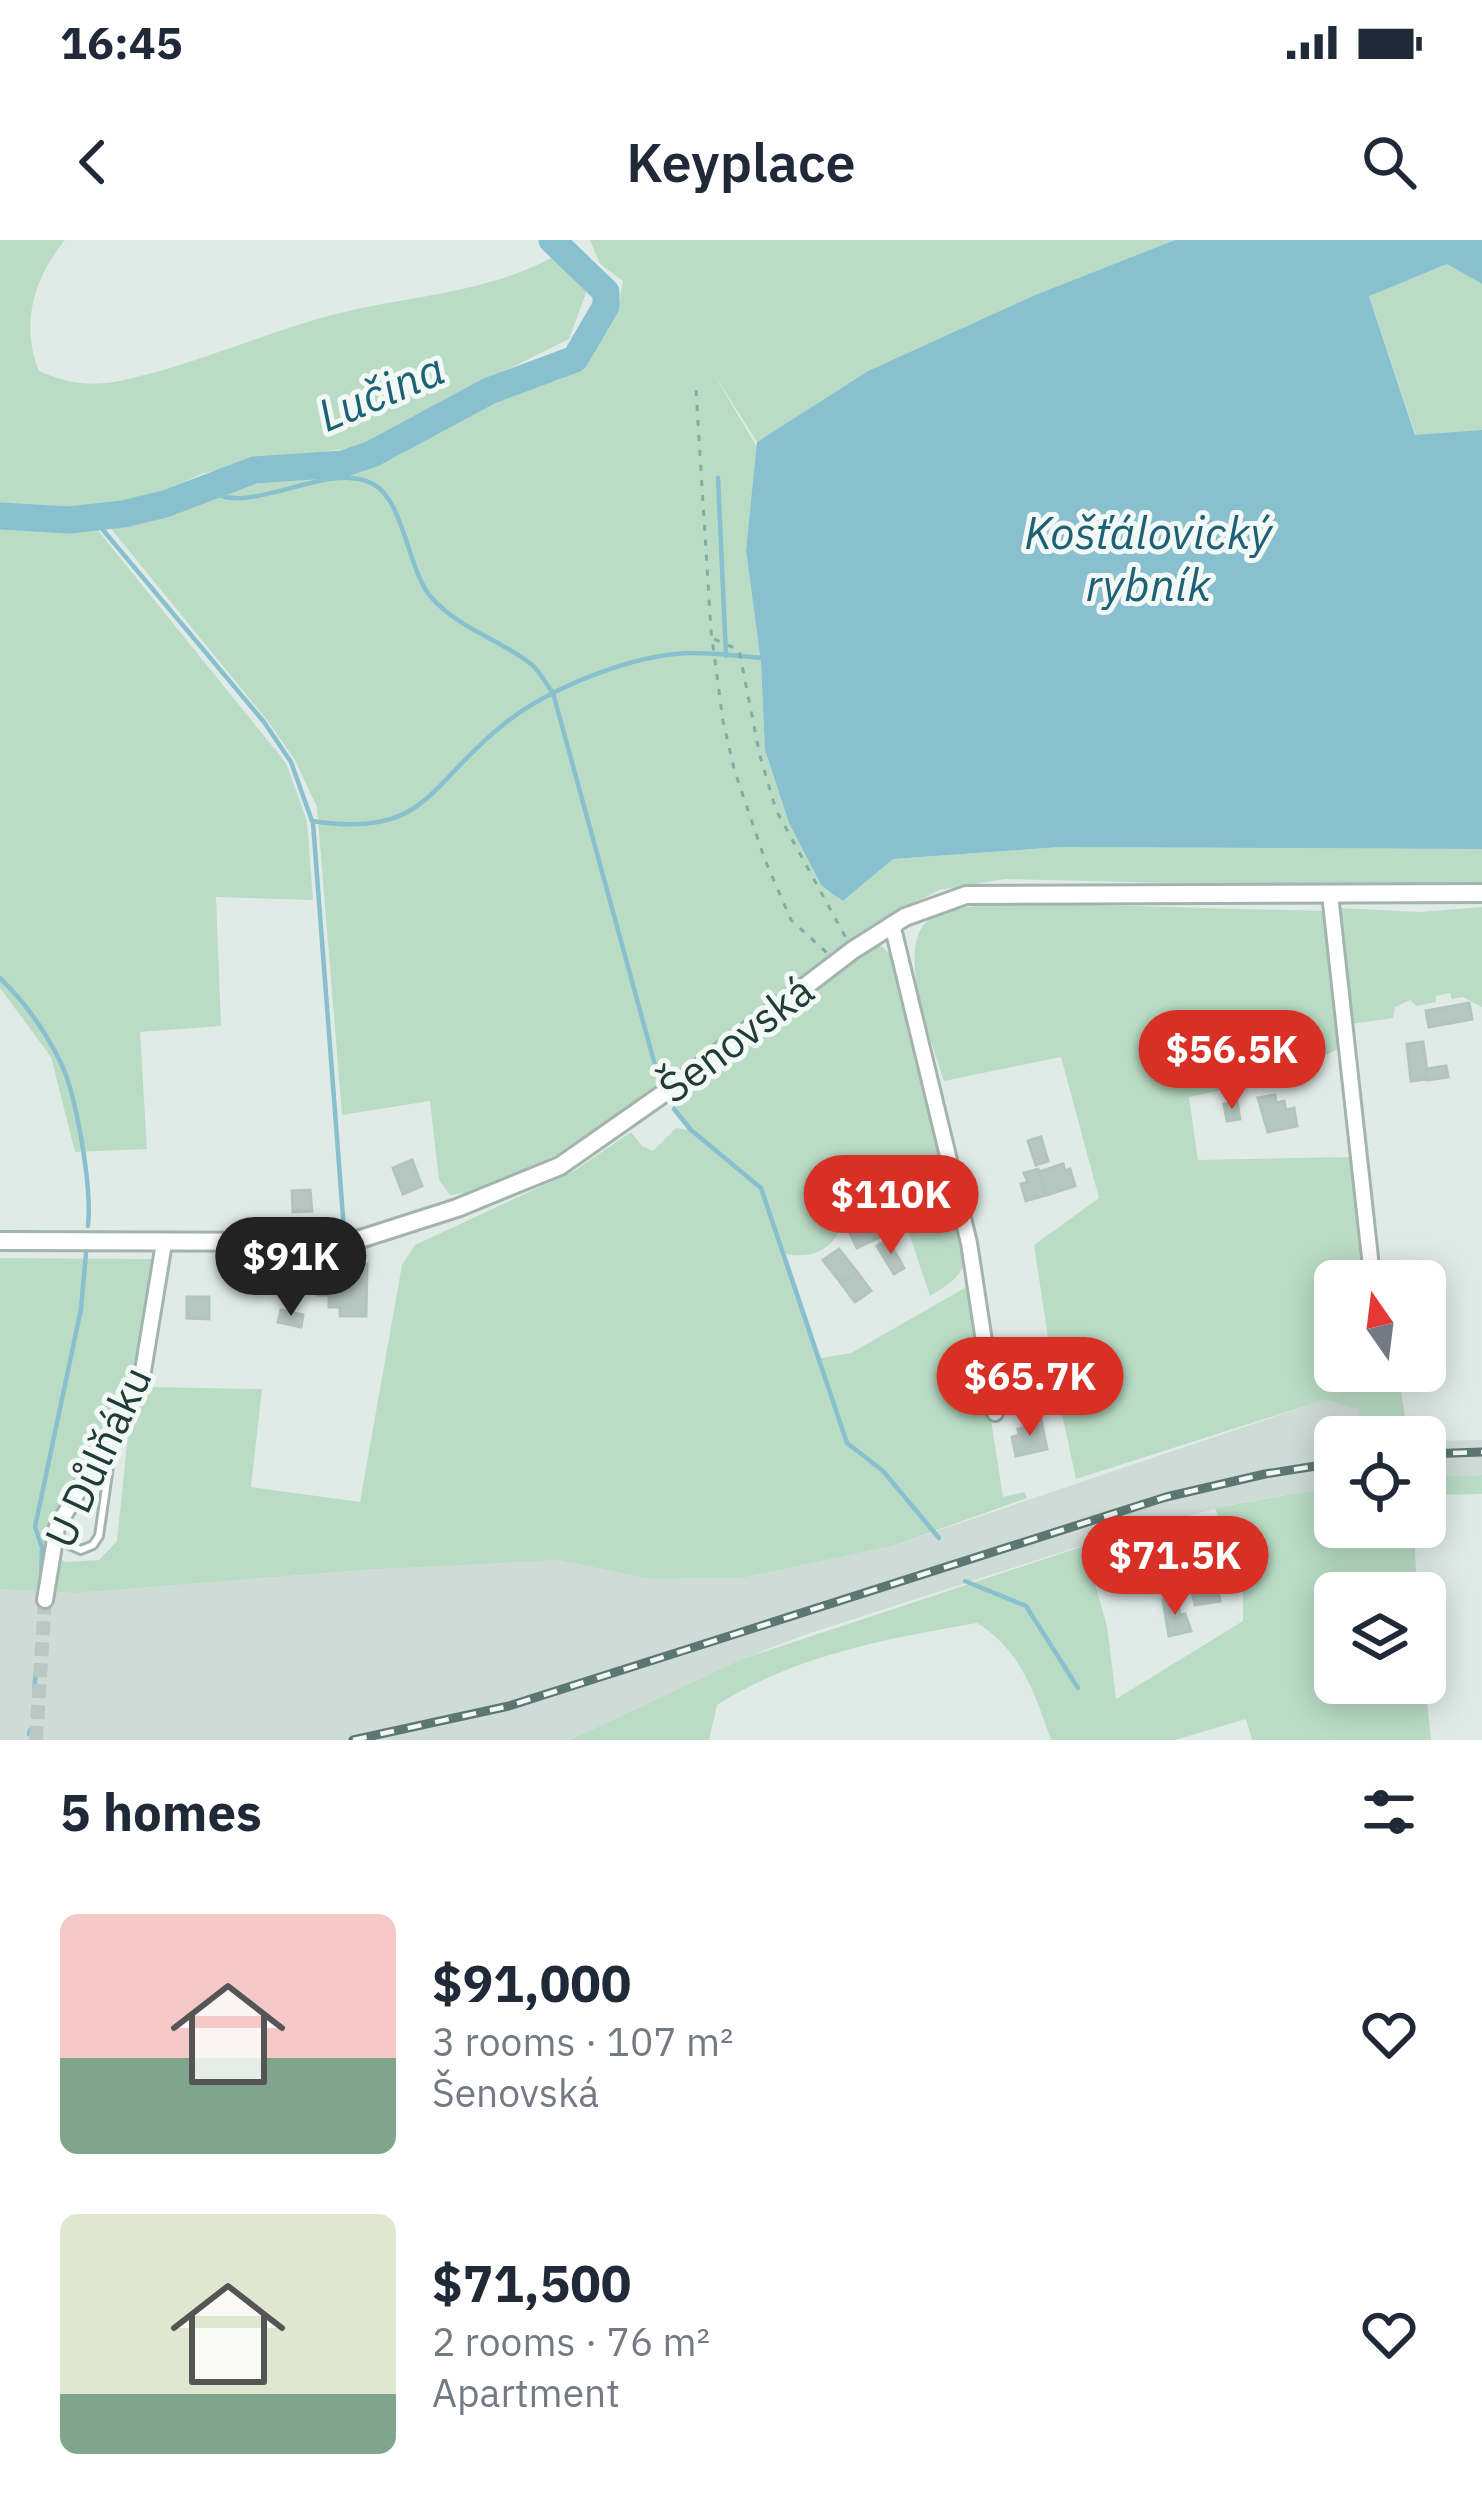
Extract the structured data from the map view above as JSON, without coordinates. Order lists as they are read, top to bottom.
{
  "streets": {
    "street": ["Šenovská", "U Důlňáku"]
  },
  "crossings": [
    ["Šenovská", "U Důlňáku"]
  ],
  "water": ["Lučina", "Košťálovický rybník"],
  "north": "top",
  "page": {
    "status": "16:45",
    "header": "Keyplace",
    "price": [
      "$56.5K",
      "$110K",
      "$91K",
      "$65.7K",
      "$71.5K"
    ],
    "heading": "5 homes",
    "list": [
      {
        "name": "$91,000",
        "note": "3 rooms · 107 m² · Šenovská"
      },
      {
        "name": "$71,500",
        "note": "2 rooms · 76 m² · Apartment"
      }
    ]
  }
}
